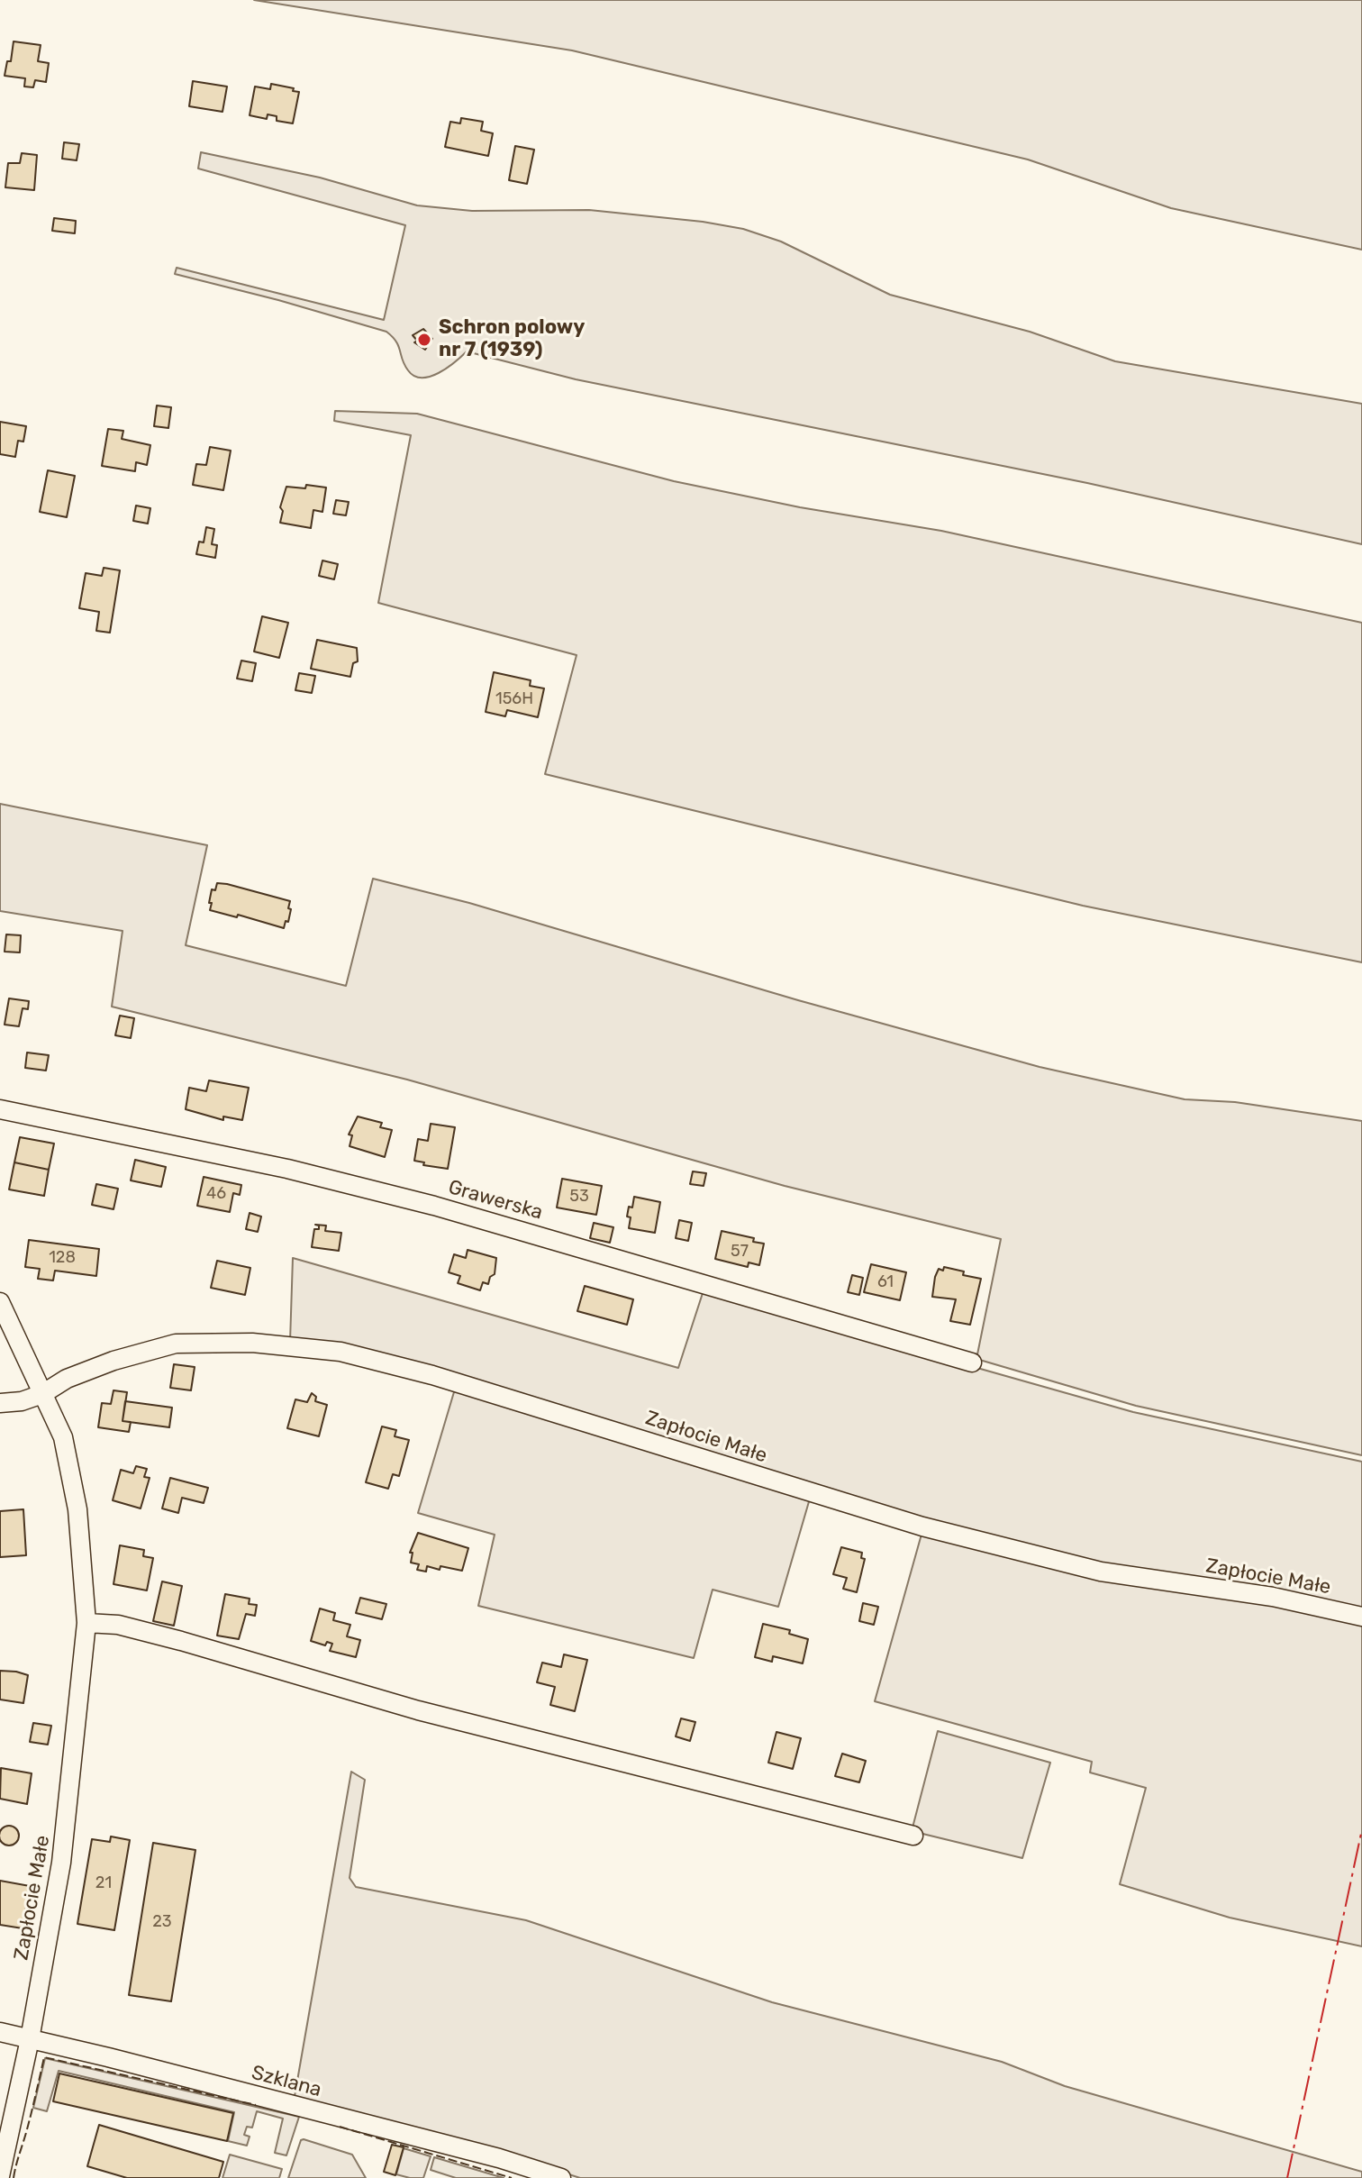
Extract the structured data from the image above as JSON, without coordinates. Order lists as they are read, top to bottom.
{
  "streets": {
    "street": ["Grawerska", "Zapłocie Małe", "Szklana"]
  },
  "crossings": [
    ["Zapłocie Małe", "Szklana"]
  ],
  "places": ["Schron polowy nr 7 (1939)"],
  "house_numbers": [
    "156H",
    "46",
    "53",
    "57",
    "128",
    "61",
    "21",
    "23"
  ]
}
